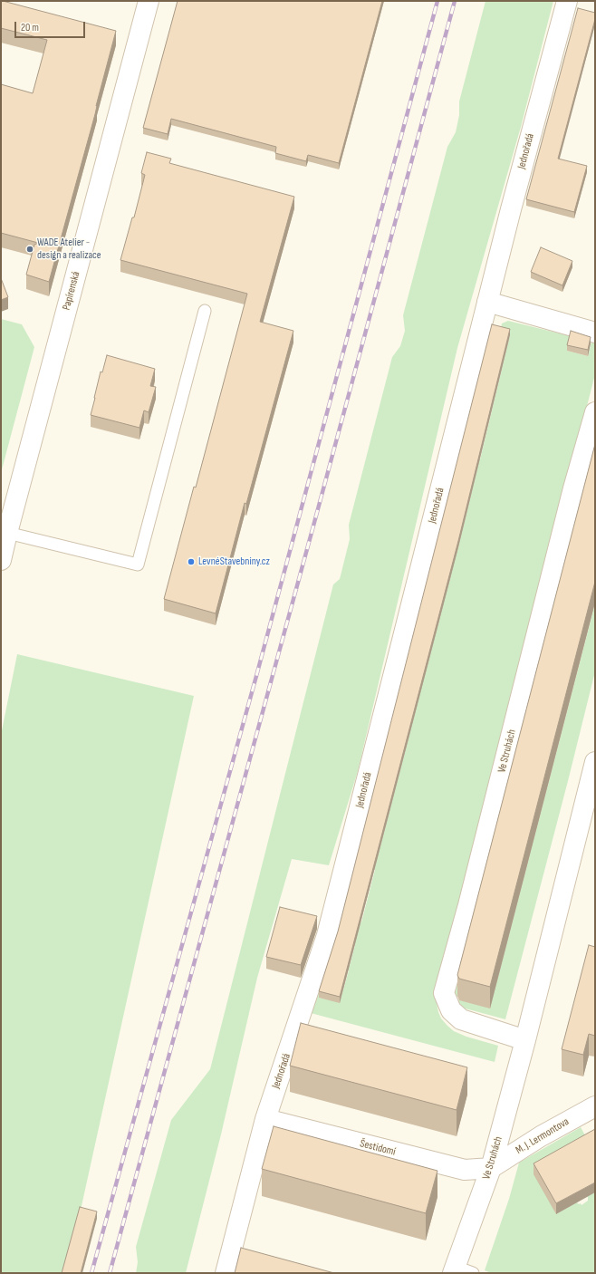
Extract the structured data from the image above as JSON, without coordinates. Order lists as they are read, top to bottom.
{
  "streets": {
    "street": [
      "Jednořadá",
      "Papírenská",
      "Ve Struhách",
      "M. J. Lermontova",
      "Šestidomí"
    ]
  },
  "crossings": [
    ["Jednořadá", "Šestidomí"],
    ["Ve Struhách", "M. J. Lermontova"],
    ["Ve Struhách", "Šestidomí"],
    ["M. J. Lermontova", "Šestidomí"]
  ],
  "places": ["WADE Atelier - design a realizace", "LevnéStavebniny.cz"],
  "scale_bar": "20 m"
}
